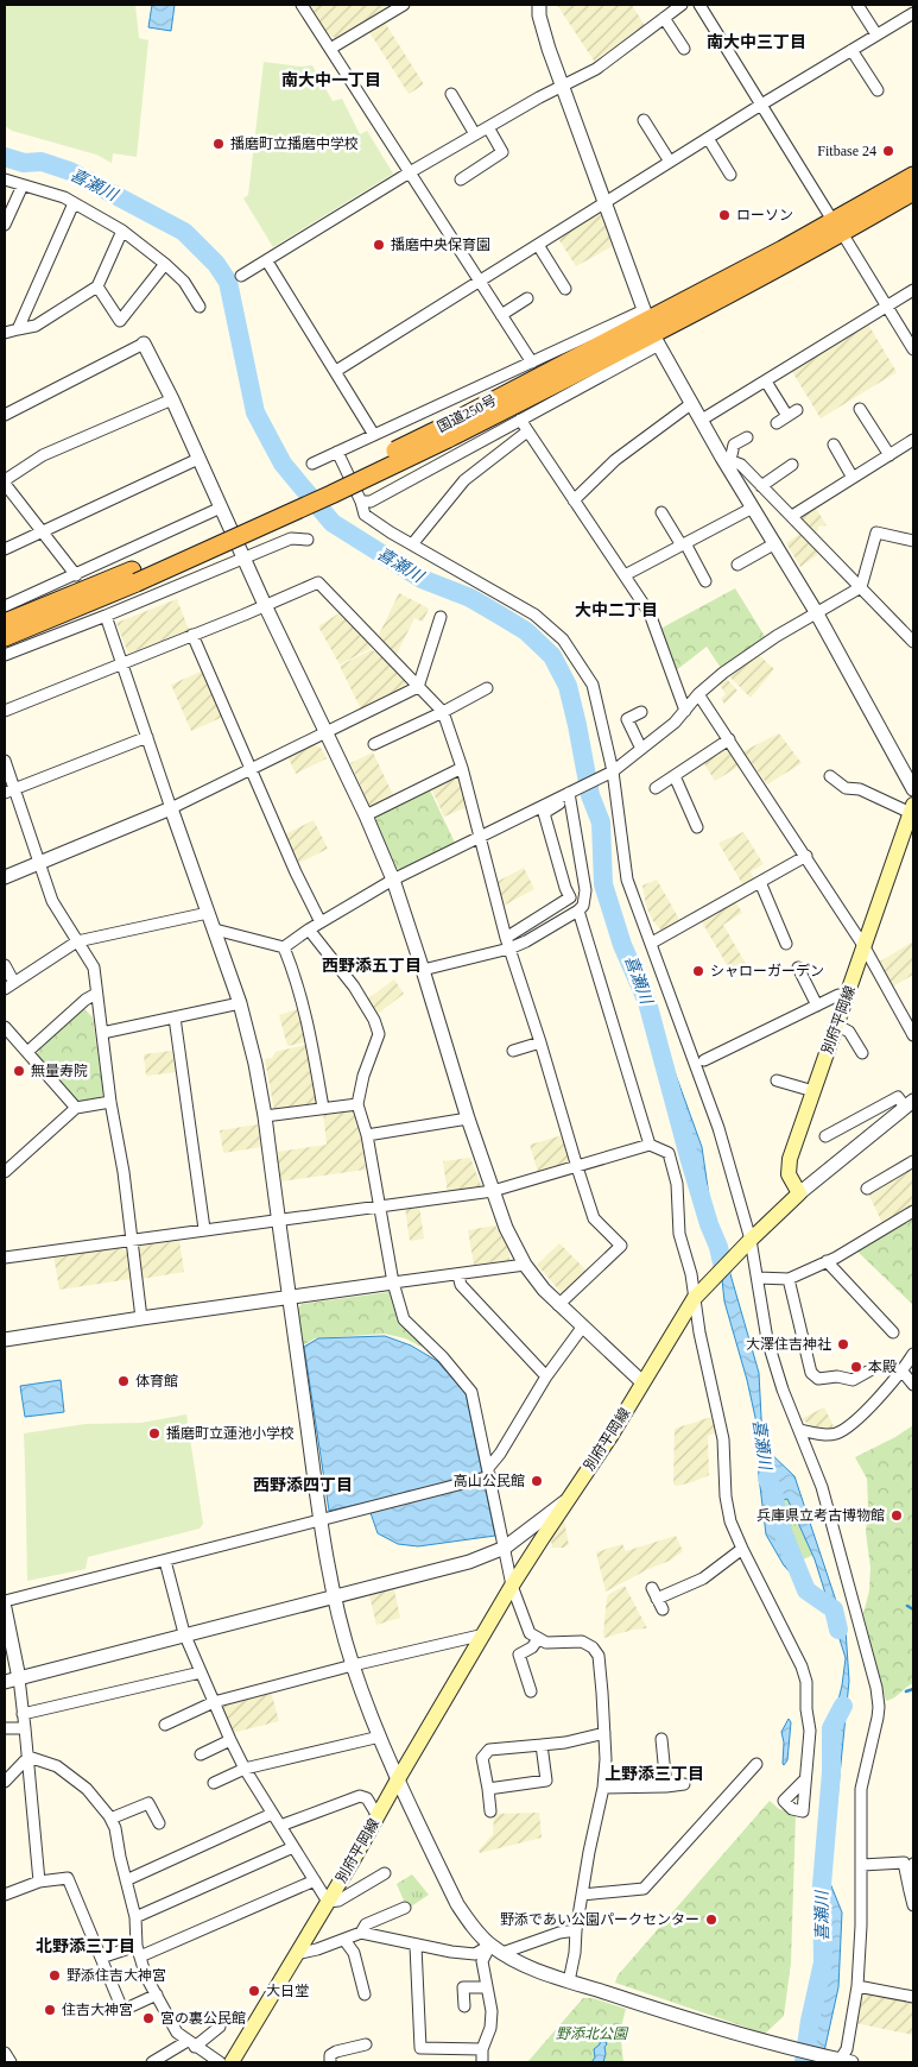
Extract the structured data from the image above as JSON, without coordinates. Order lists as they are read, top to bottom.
{
  "streets": {
    "highway": ["国道250号"],
    "main road": ["別府平岡線"]
  },
  "districts": [
    "南大中三丁目",
    "南大中一丁目",
    "大中二丁目",
    "西野添五丁目",
    "西野添四丁目",
    "上野添三丁目",
    "北野添三丁目"
  ],
  "water": ["喜瀬川"],
  "parks": ["野添北公園"],
  "places": [
    "播磨町立播磨中学校",
    "Fitbase 24",
    "ローソン",
    "播磨中央保育園",
    "シャローガーデン",
    "無量寿院",
    "大澤住吉神社",
    "本殿",
    "体育館",
    "播磨町立蓮池小学校",
    "高山公民館",
    "兵庫県立考古博物館",
    "野添であい公園パークセンター",
    "野添住吉大神宮",
    "大日堂",
    "住吉大神宮",
    "宮の裏公民館"
  ]
}
